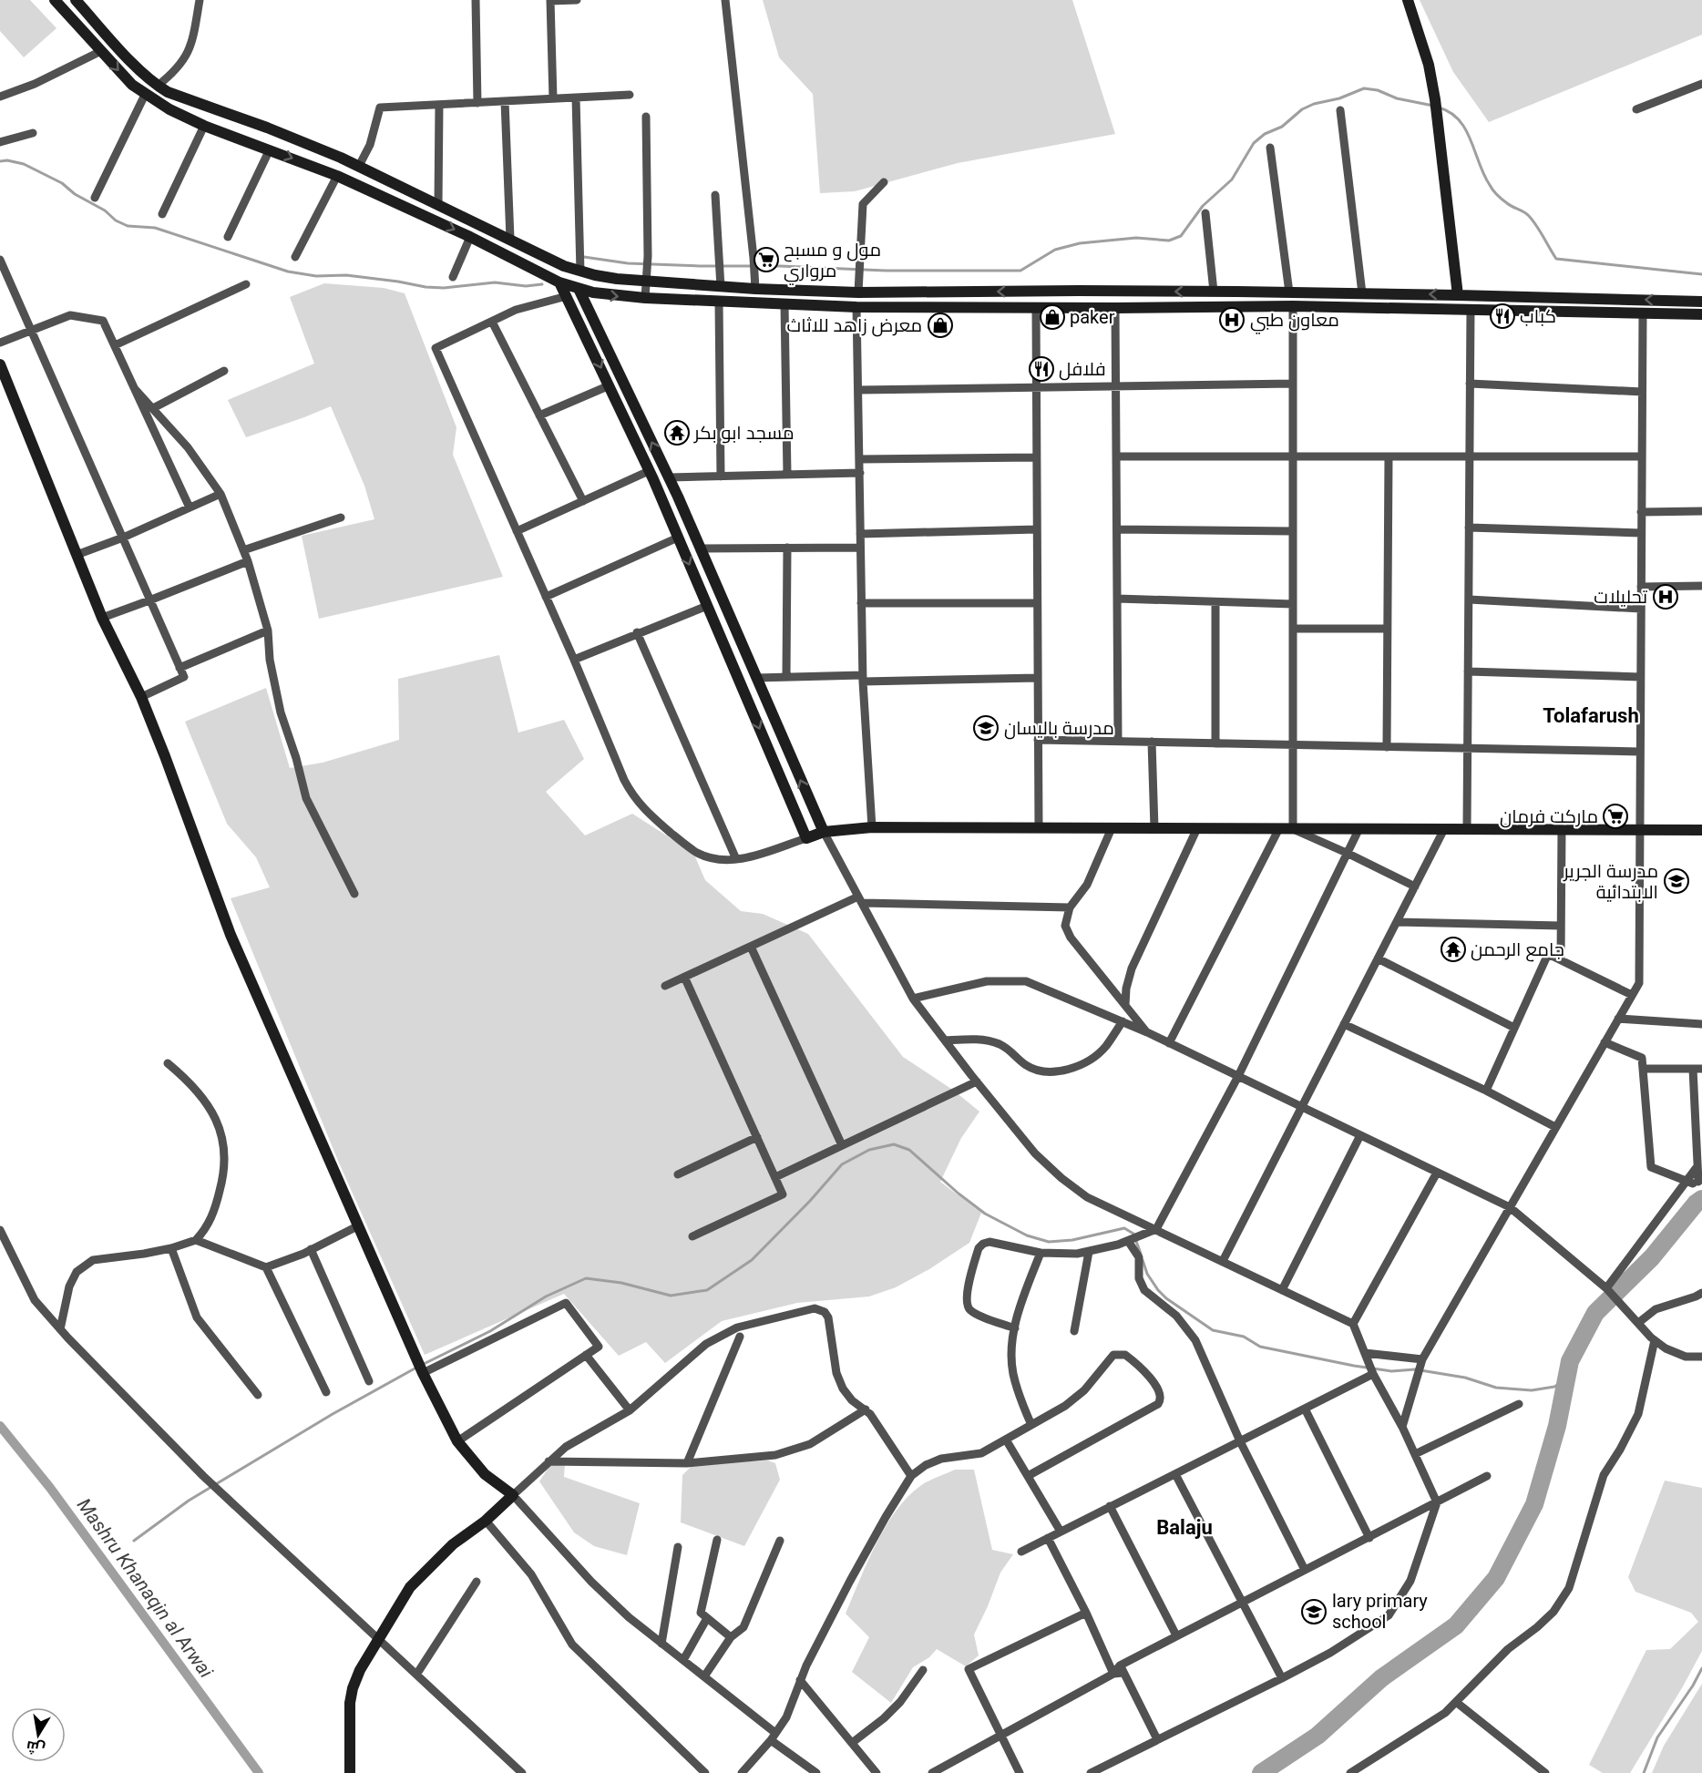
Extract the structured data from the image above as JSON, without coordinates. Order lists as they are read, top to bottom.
{
  "districts": ["Tolafarush", "Balaju"],
  "water": ["Mashru Khanaqin al Arwai"],
  "places": {
    "supermarket": ["مول و مسبح مرواري", "مارکت فرمان"],
    "restaurant": ["كباب", "فلافل"],
    "shop": ["paker", "معرض زاهد للاثاث"],
    "hospital": ["معاون طبي", "تحلیلات"],
    "temple": ["مسجد ابو بكر", "جامع الرحمن"],
    "school or university": ["مدرسة بالیسان", "مدرسة الجرير الابتدائية", "lary primary school"]
  },
  "north": "bottom"
}
